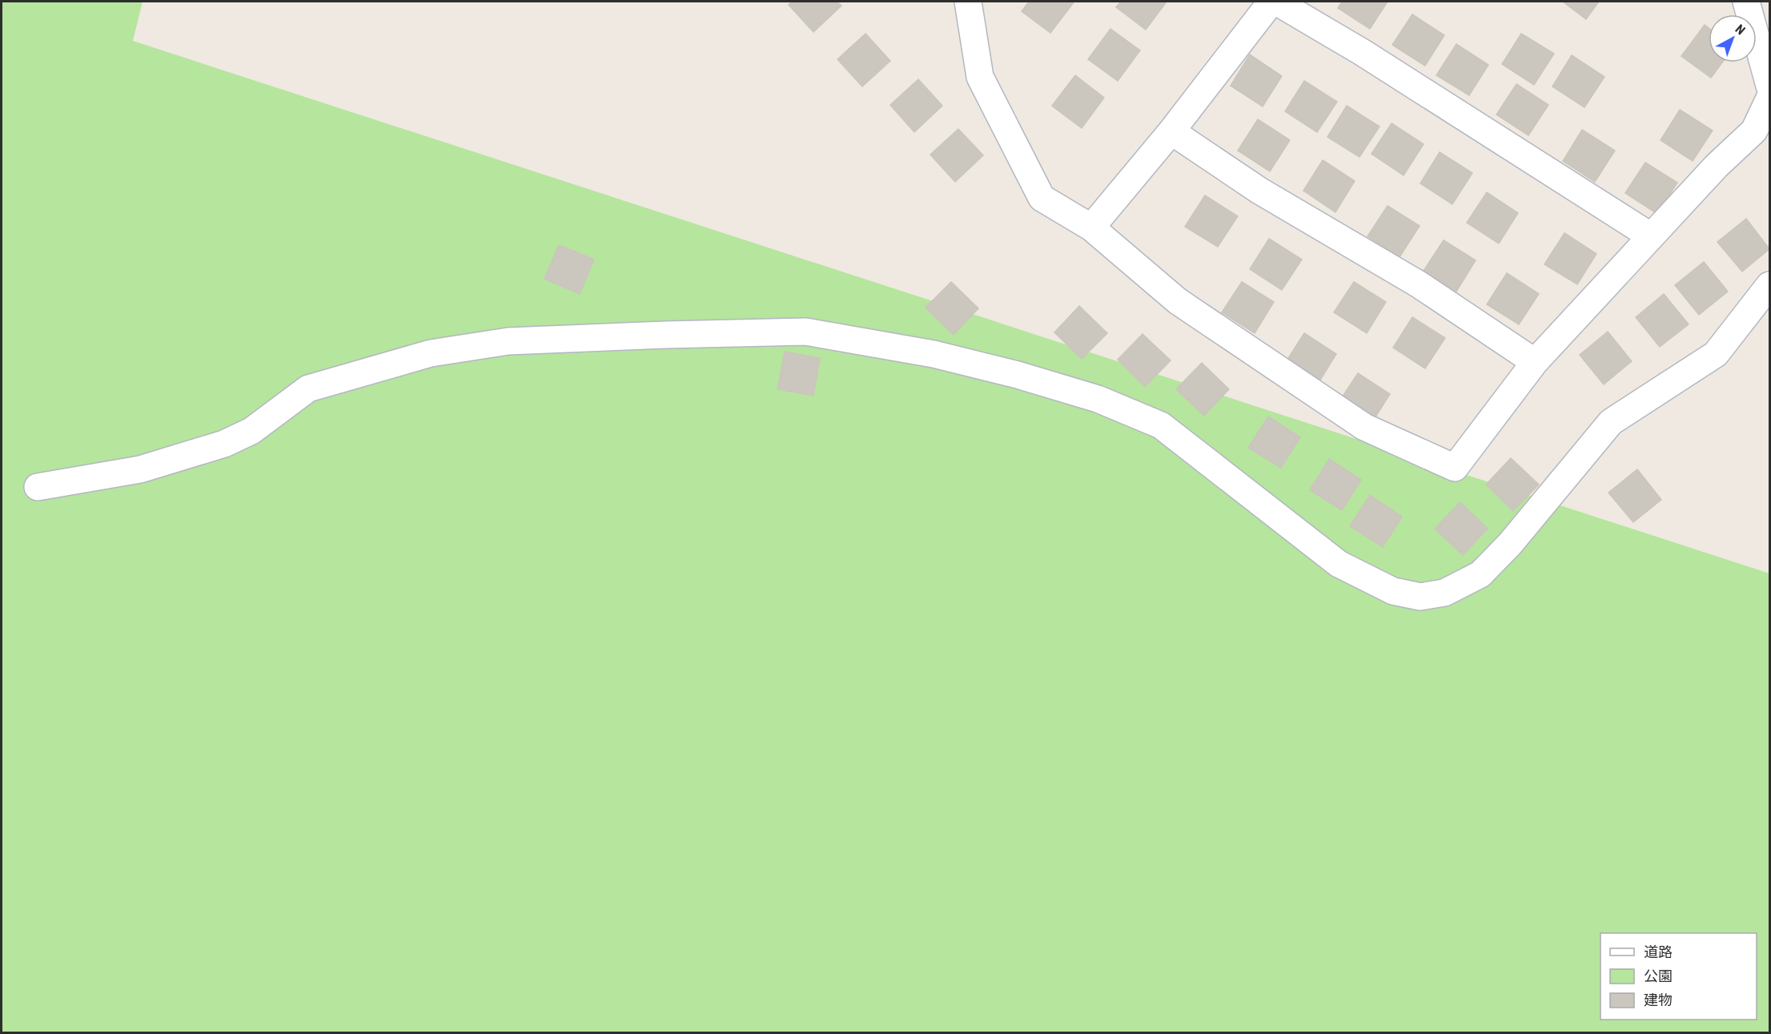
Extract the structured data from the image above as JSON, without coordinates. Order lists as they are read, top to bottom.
{
  "legend": ["道路", "公園", "建物"],
  "north": "top right"
}
